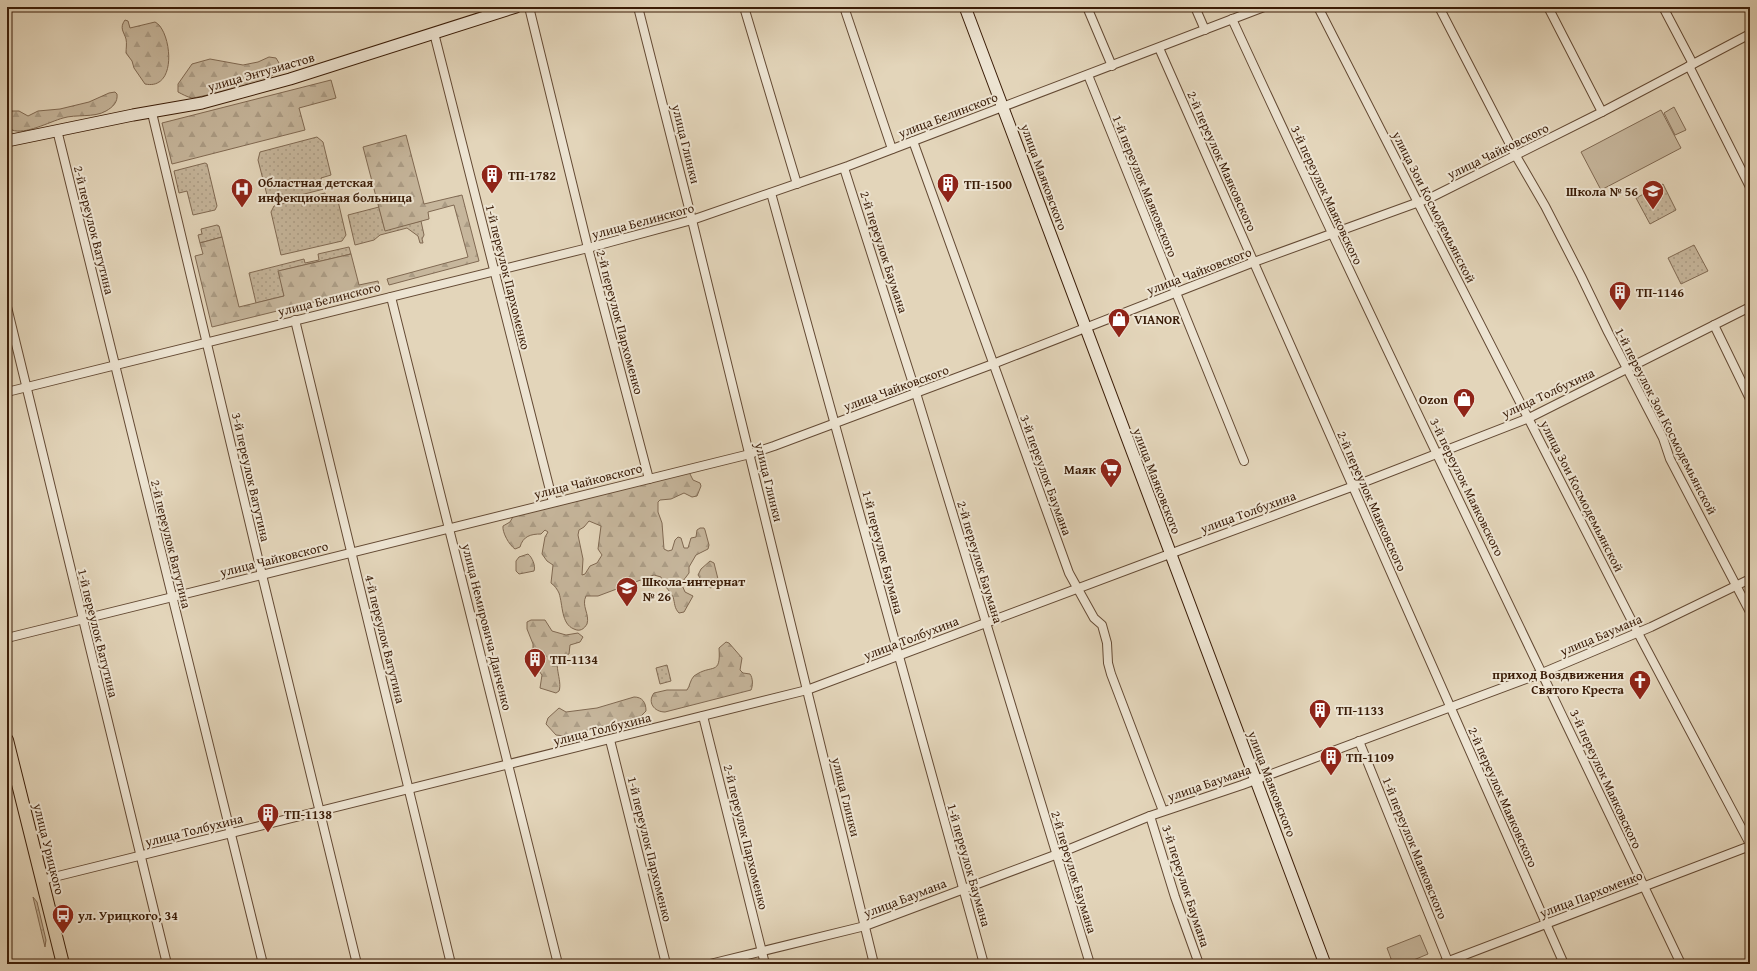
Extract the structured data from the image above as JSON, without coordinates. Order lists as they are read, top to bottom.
{
  "streets": {
    "main road": ["улица Урицкого"],
    "street": [
      "улица Энтузиастов",
      "улица Белинского",
      "улица Глинки",
      "улица Чайковского",
      "2-й переулок Маяковского",
      "улица Маяковского",
      "1-й переулок Маяковского",
      "3-й переулок Маяковского",
      "улица Зои Космодемьянской",
      "2-й переулок Ватутина",
      "2-й переулок Баумана",
      "1-й переулок Пархоменко",
      "2-й переулок Пархоменко",
      "улица Толбухина",
      "1-й переулок Зои Космодемьянской",
      "3-й переулок Баумана",
      "3-й переулок Ватутина",
      "1-й переулок Баумана",
      "улица Немировича-Данченко",
      "1-й переулок Ватутина",
      "улица Баумана",
      "4-й переулок Ватутина",
      "улица Пархоменко"
    ]
  },
  "crossings": [
    ["улица Энтузиастов", "2-й переулок Ватутина"],
    ["улица Энтузиастов", "1-й переулок Пархоменко"],
    ["улица Энтузиастов", "3-й переулок Ватутина"],
    ["улица Белинского", "улица Глинки"],
    ["улица Белинского", "2-й переулок Маяковского"],
    ["улица Белинского", "улица Маяковского"],
    ["улица Белинского", "1-й переулок Маяковского"],
    ["улица Белинского", "3-й переулок Маяковского"],
    ["улица Белинского", "2-й переулок Ватутина"],
    ["улица Белинского", "2-й переулок Баумана"],
    ["улица Белинского", "1-й переулок Пархоменко"],
    ["улица Белинского", "2-й переулок Пархоменко"],
    ["улица Белинского", "3-й переулок Баумана"],
    ["улица Белинского", "3-й переулок Ватутина"],
    ["улица Белинского", "1-й переулок Баумана"],
    ["улица Белинского", "улица Немировича-Данченко"],
    ["улица Белинского", "1-й переулок Ватутина"],
    ["улица Белинского", "4-й переулок Ватутина"],
    ["улица Глинки", "улица Чайковского"],
    ["улица Глинки", "улица Толбухина"],
    ["улица Глинки", "улица Баумана"],
    ["улица Чайковского", "2-й переулок Маяковского"],
    ["улица Чайковского", "улица Маяковского"],
    ["улица Чайковского", "1-й переулок Маяковского"],
    ["улица Чайковского", "3-й переулок Маяковского"],
    ["улица Чайковского", "улица Зои Космодемьянской"],
    ["улица Чайковского", "2-й переулок Ватутина"],
    ["улица Чайковского", "2-й переулок Баумана"],
    ["улица Чайковского", "1-й переулок Пархоменко"],
    ["улица Чайковского", "2-й переулок Пархоменко"],
    ["улица Чайковского", "1-й переулок Зои Космодемьянской"],
    ["улица Чайковского", "3-й переулок Баумана"],
    ["улица Чайковского", "3-й переулок Ватутина"],
    ["улица Чайковского", "1-й переулок Баумана"],
    ["улица Чайковского", "улица Немировича-Данченко"],
    ["улица Чайковского", "1-й переулок Ватутина"],
    ["улица Чайковского", "4-й переулок Ватутина"],
    ["2-й переулок Маяковского", "улица Толбухина"],
    ["2-й переулок Маяковского", "улица Баумана"],
    ["2-й переулок Маяковского", "улица Пархоменко"],
    ["улица Маяковского", "улица Толбухина"],
    ["улица Маяковского", "улица Баумана"],
    ["1-й переулок Маяковского", "улица Баумана"],
    ["1-й переулок Маяковского", "улица Пархоменко"],
    ["3-й переулок Маяковского", "улица Толбухина"],
    ["3-й переулок Маяковского", "улица Баумана"],
    ["3-й переулок Маяковского", "улица Пархоменко"],
    ["улица Зои Космодемьянской", "улица Толбухина"],
    ["улица Зои Космодемьянской", "улица Баумана"],
    ["улица Зои Космодемьянской", "улица Пархоменко"],
    ["2-й переулок Ватутина", "улица Толбухина"],
    ["2-й переулок Баумана", "улица Толбухина"],
    ["2-й переулок Баумана", "улица Баумана"],
    ["1-й переулок Пархоменко", "улица Толбухина"],
    ["2-й переулок Пархоменко", "улица Толбухина"],
    ["2-й переулок Пархоменко", "улица Баумана"],
    ["улица Толбухина", "1-й переулок Зои Космодемьянской"],
    ["улица Толбухина", "3-й переулок Баумана"],
    ["улица Толбухина", "3-й переулок Ватутина"],
    ["улица Толбухина", "1-й переулок Баумана"],
    ["улица Толбухина", "улица Немировича-Данченко"],
    ["улица Толбухина", "1-й переулок Ватутина"],
    ["улица Толбухина", "4-й переулок Ватутина"],
    ["улица Толбухина", "улица Урицкого"],
    ["1-й переулок Зои Космодемьянской", "улица Баумана"],
    ["3-й переулок Баумана", "улица Баумана"],
    ["1-й переулок Баумана", "улица Баумана"]
  ],
  "places": {
    "building": [
      "ТП-1782",
      "ТП-1500",
      "ТП-1146",
      "ТП-1134",
      "ТП-1133",
      "ТП-1109",
      "ТП-1138"
    ],
    "hospital": ["Областная детская инфекционная больница"],
    "school or university": ["Школа № 56", "Школа-интернат № 26"],
    "shop": ["VIANOR", "Ozon"],
    "supermarket": ["Маяк"],
    "church": ["приход Воздвижения Святого Креста"],
    "bus stop": ["ул. Урицкого, 34"]
  }
}
